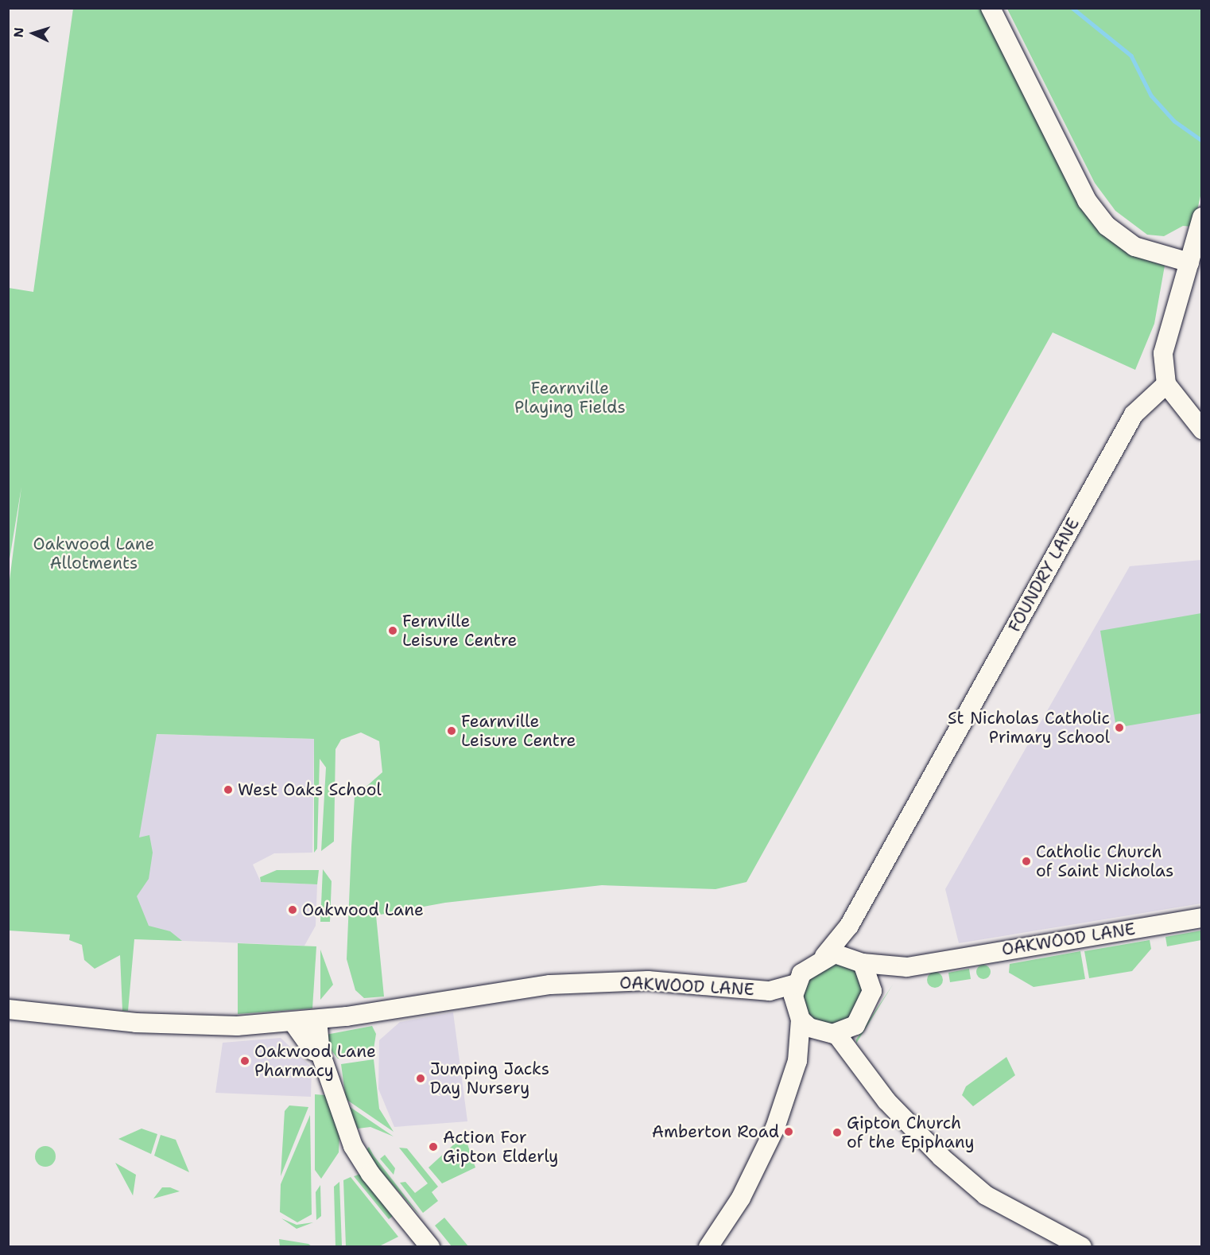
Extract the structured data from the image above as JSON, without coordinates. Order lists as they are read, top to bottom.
{
  "streets": {
    "street": ["FOUNDRY LANE", "OAKWOOD LANE"]
  },
  "crossings": [
    ["FOUNDRY LANE", "OAKWOOD LANE"]
  ],
  "parks": ["Fearnville Playing Fields", "Oakwood Lane Allotments"],
  "places": [
    "Fernville Leisure Centre",
    "St Nicholas Catholic Primary School",
    "Fearnville Leisure Centre",
    "West Oaks School",
    "Catholic Church of Saint Nicholas",
    "Oakwood Lane",
    "Oakwood Lane Pharmacy",
    "Jumping Jacks Day Nursery",
    "Amberton Road",
    "Gipton Church of the Epiphany",
    "Action For Gipton Elderly"
  ],
  "north": "left"
}
